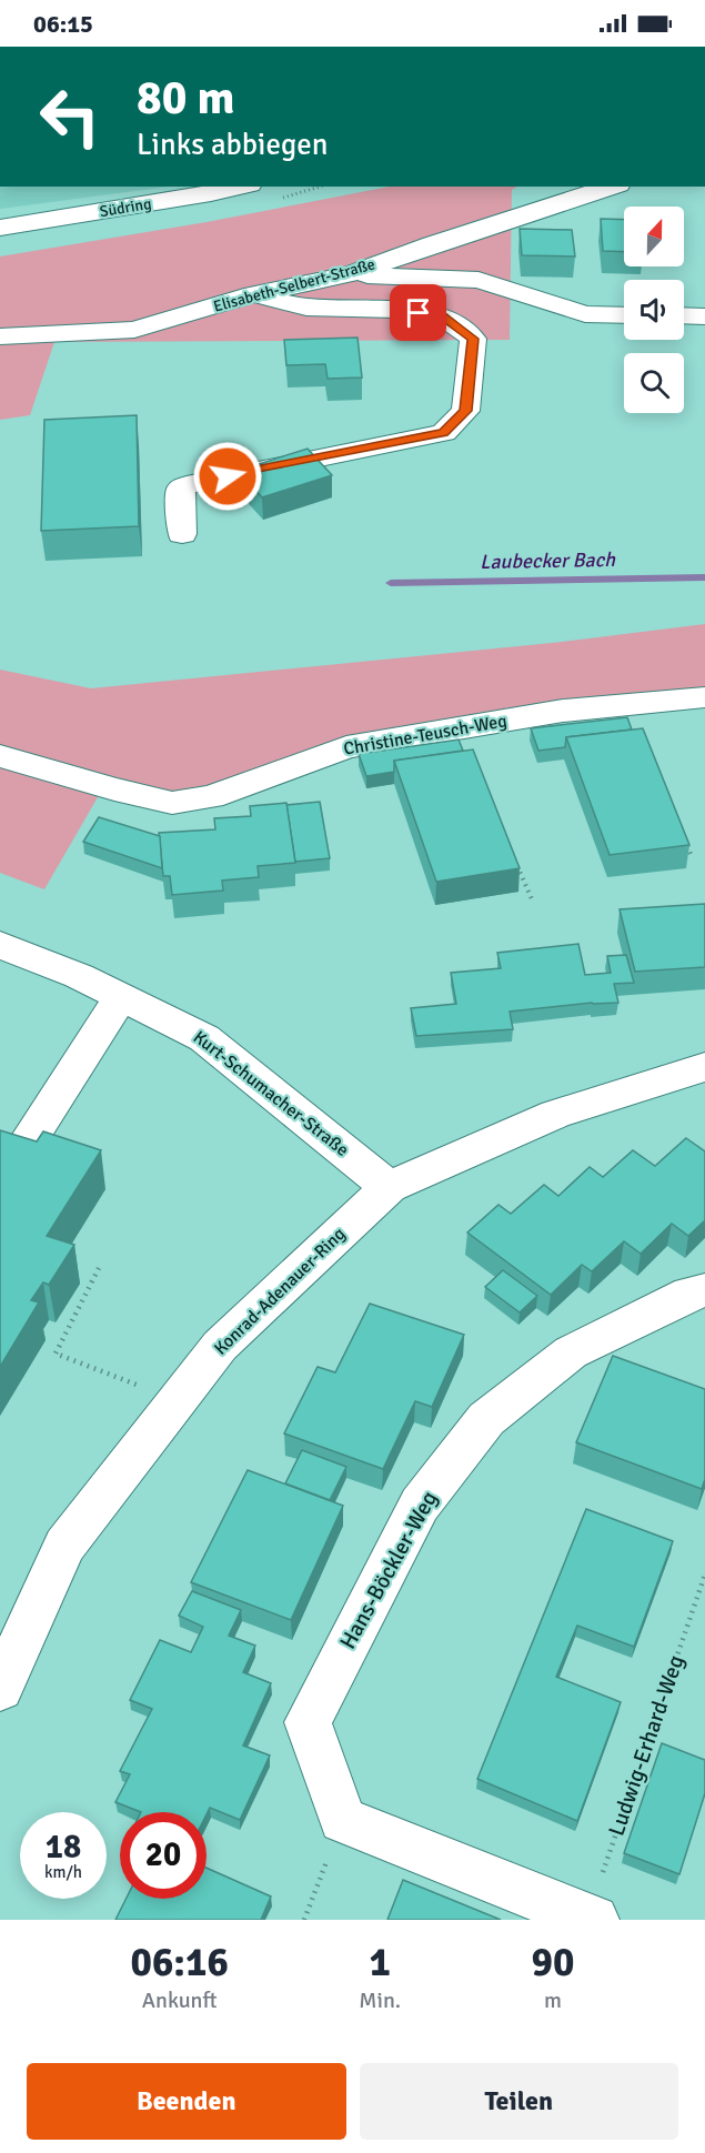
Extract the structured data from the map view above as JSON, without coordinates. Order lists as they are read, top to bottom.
{
  "streets": {
    "street": [
      "Südring",
      "Elisabeth-Selbert-Straße",
      "Christine-Teusch-Weg",
      "Kurt-Schumacher-Straße",
      "Konrad-Adenauer-Ring",
      "Hans-Böckler-Weg"
    ],
    "path": ["Ludwig-Erhard-Weg"]
  },
  "crossings": [
    ["Kurt-Schumacher-Straße", "Konrad-Adenauer-Ring"]
  ],
  "water": ["Laubecker Bach"],
  "north": "top",
  "page": {
    "status": "06:15",
    "turn": ["80 m", "Links abbiegen"],
    "speed": "18 km/h",
    "limit": "20",
    "eta": [
      "06:16",
      "Ankunft",
      "1",
      "Min.",
      "90",
      "m"
    ],
    "buttons": ["Beenden", "Teilen"]
  }
}
